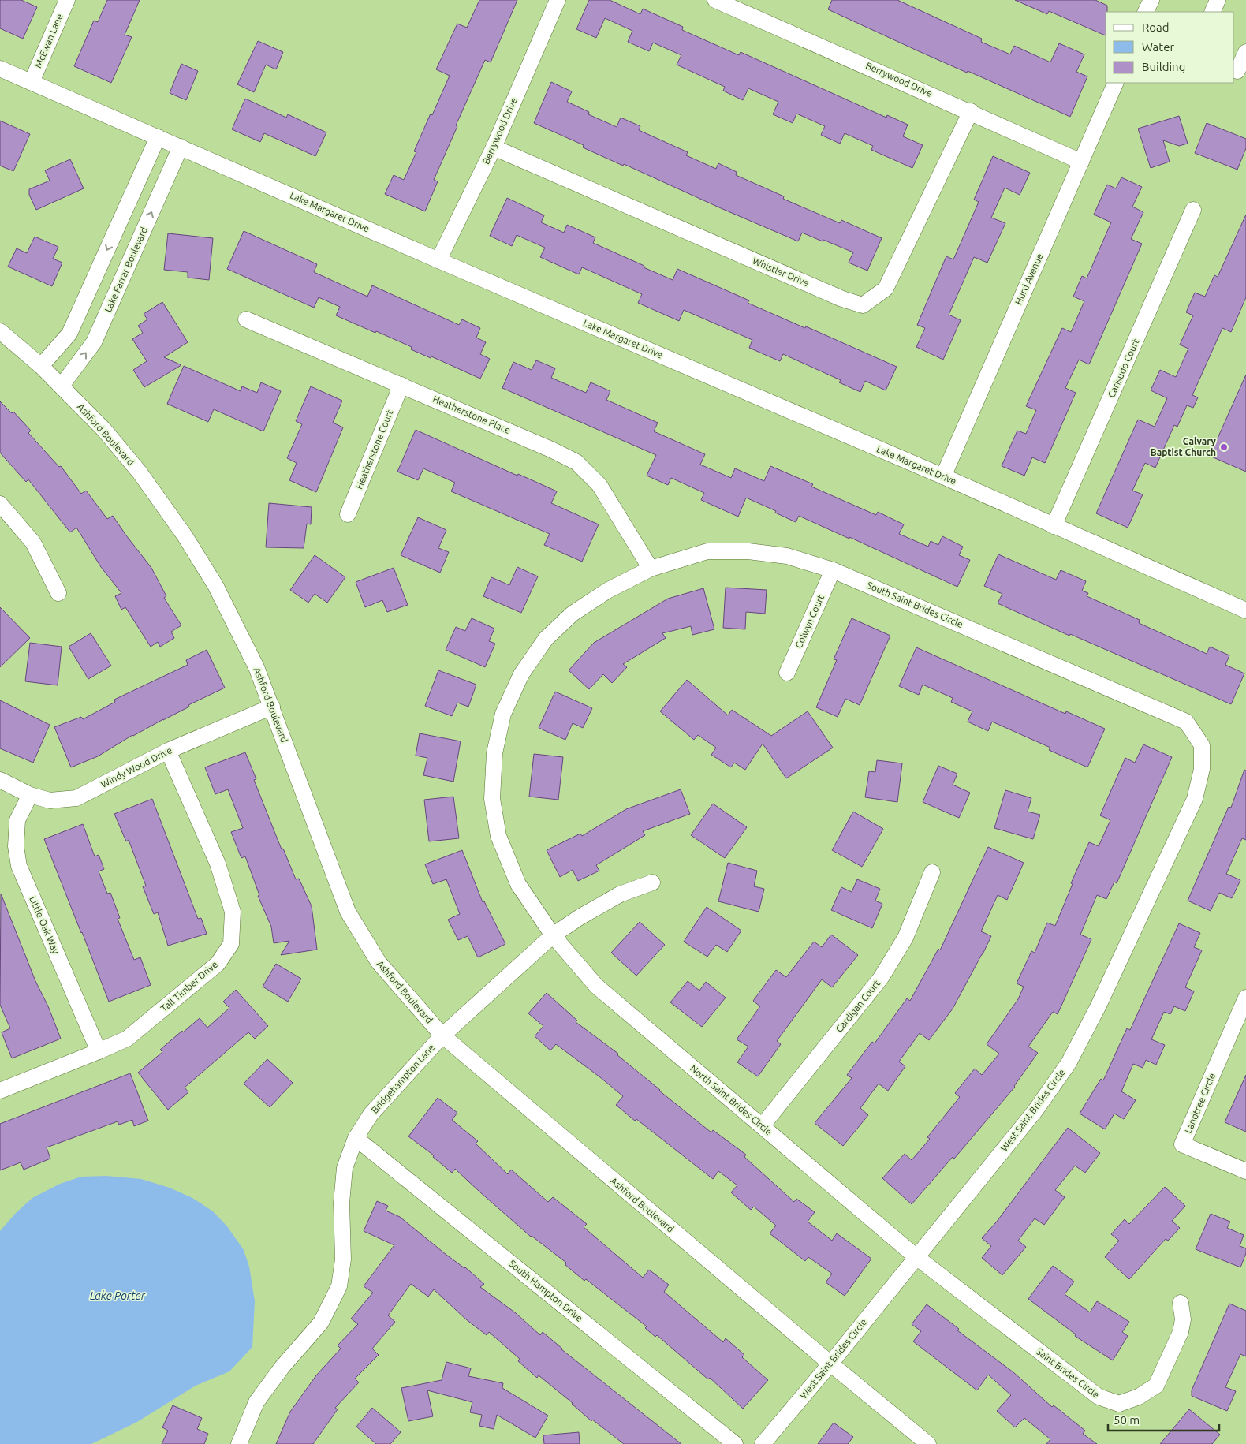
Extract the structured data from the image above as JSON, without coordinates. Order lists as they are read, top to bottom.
{
  "streets": {
    "street": [
      "McEwan Lane",
      "Berrywood Drive",
      "Lake Margaret Drive",
      "Lake Farrar Boulevard",
      "Whistler Drive",
      "Hurd Avenue",
      "Carisudo Court",
      "Heatherstone Place",
      "Ashford Boulevard",
      "Heatherstone Court",
      "South Saint Brides Circle",
      "Colwyn Court",
      "Windy Wood Drive",
      "Little Oak Way",
      "Tall Timber Drive",
      "Cardigan Court",
      "Bridgehampton Lane",
      "North Saint Brides Circle",
      "Landtree Circle",
      "West Saint Brides Circle",
      "South Hampton Drive",
      "Saint Brides Circle"
    ]
  },
  "crossings": [
    ["McEwan Lane", "Lake Margaret Drive"],
    ["Berrywood Drive", "Lake Margaret Drive"],
    ["Berrywood Drive", "Whistler Drive"],
    ["Berrywood Drive", "Hurd Avenue"],
    ["Lake Margaret Drive", "Lake Farrar Boulevard"],
    ["Lake Margaret Drive", "Hurd Avenue"],
    ["Lake Margaret Drive", "Carisudo Court"],
    ["Lake Farrar Boulevard", "Ashford Boulevard"],
    ["Heatherstone Place", "Heatherstone Court"],
    ["Heatherstone Place", "South Saint Brides Circle"],
    ["Heatherstone Place", "North Saint Brides Circle"],
    ["Ashford Boulevard", "Windy Wood Drive"],
    ["Ashford Boulevard", "Bridgehampton Lane"],
    ["Ashford Boulevard", "West Saint Brides Circle"],
    ["South Saint Brides Circle", "Colwyn Court"],
    ["South Saint Brides Circle", "North Saint Brides Circle"],
    ["South Saint Brides Circle", "West Saint Brides Circle"],
    ["Windy Wood Drive", "Little Oak Way"],
    ["Windy Wood Drive", "Tall Timber Drive"],
    ["Little Oak Way", "Tall Timber Drive"],
    ["Cardigan Court", "North Saint Brides Circle"],
    ["Bridgehampton Lane", "North Saint Brides Circle"],
    ["Bridgehampton Lane", "South Hampton Drive"],
    ["North Saint Brides Circle", "West Saint Brides Circle"],
    ["North Saint Brides Circle", "Saint Brides Circle"],
    ["West Saint Brides Circle", "Saint Brides Circle"]
  ],
  "water": ["Lake Porter"],
  "places": ["Calvary Baptist Church"],
  "legend": ["Road", "Water", "Building"],
  "scale_bar": "50 m"
}
